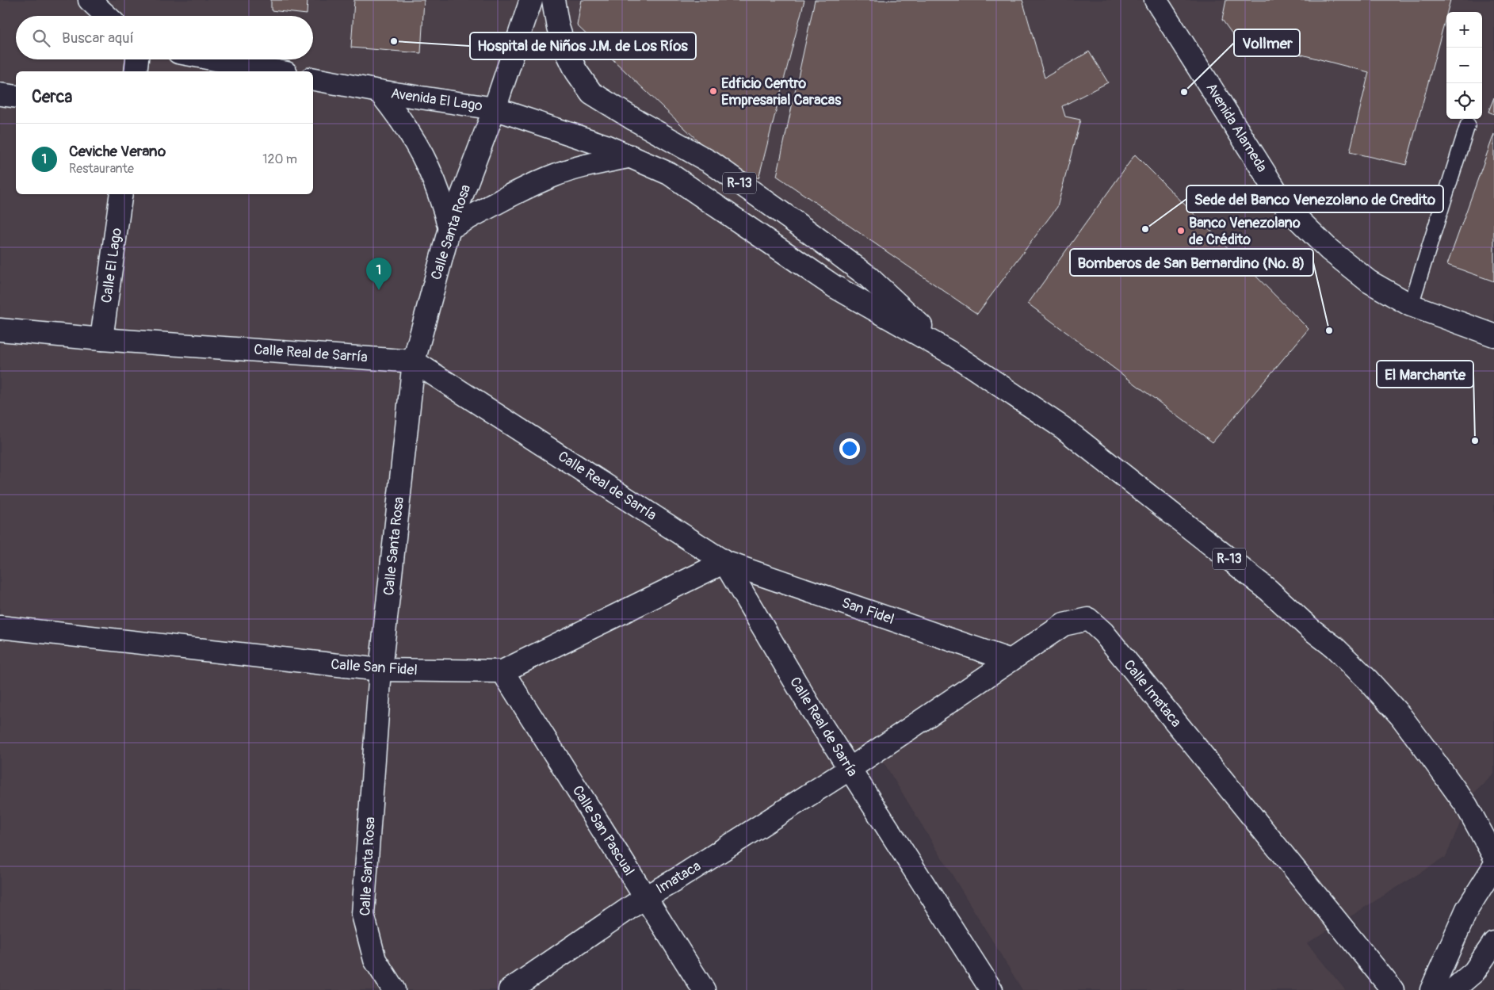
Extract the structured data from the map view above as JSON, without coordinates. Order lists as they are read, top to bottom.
{
  "streets": {
    "main road": [
      "Avenida El Lago",
      "Avenida Alameda",
      "R-13",
      "Calle Santa Rosa",
      "Calle El Lago",
      "Calle Real de Sarría",
      "San Fidel",
      "Calle San Fidel",
      "Calle Imataca",
      "Calle San Pascual",
      "Imataca"
    ]
  },
  "crossings": [
    ["Avenida El Lago", "R-13"],
    ["Avenida El Lago", "Calle Santa Rosa"],
    ["R-13", "Calle Santa Rosa"],
    ["Calle Santa Rosa", "Calle Real de Sarría"],
    ["Calle Santa Rosa", "Calle San Fidel"],
    ["Calle El Lago", "Calle Real de Sarría"],
    ["Calle Real de Sarría", "San Fidel"],
    ["Calle Real de Sarría", "Calle San Fidel"],
    ["Calle Real de Sarría", "Calle Imataca"],
    ["Calle Real de Sarría", "Imataca"],
    ["San Fidel", "Calle San Fidel"],
    ["San Fidel", "Calle Imataca"],
    ["Calle San Fidel", "Calle San Pascual"],
    ["Calle Imataca", "Imataca"],
    ["Calle San Pascual", "Imataca"]
  ],
  "places": [
    "Hospital de Niños J.M. de Los Ríos",
    "Edficio Centro Empresarial Caracas",
    "Vollmer",
    "Sede del Banco Venezolano de Credito",
    "Banco Venezolano de Crédito",
    "Bomberos de San Bernardino (No. 8)",
    "El Marchante"
  ],
  "page": {
    "map_buttons": ["+", "−"],
    "search": "Buscar aquí",
    "heading": "Cerca",
    "list": [
      {
        "mark": "1",
        "name": "Ceviche Verano",
        "note": "Restaurante",
        "value": "120 m"
      }
    ],
    "pins": "1"
  }
}
